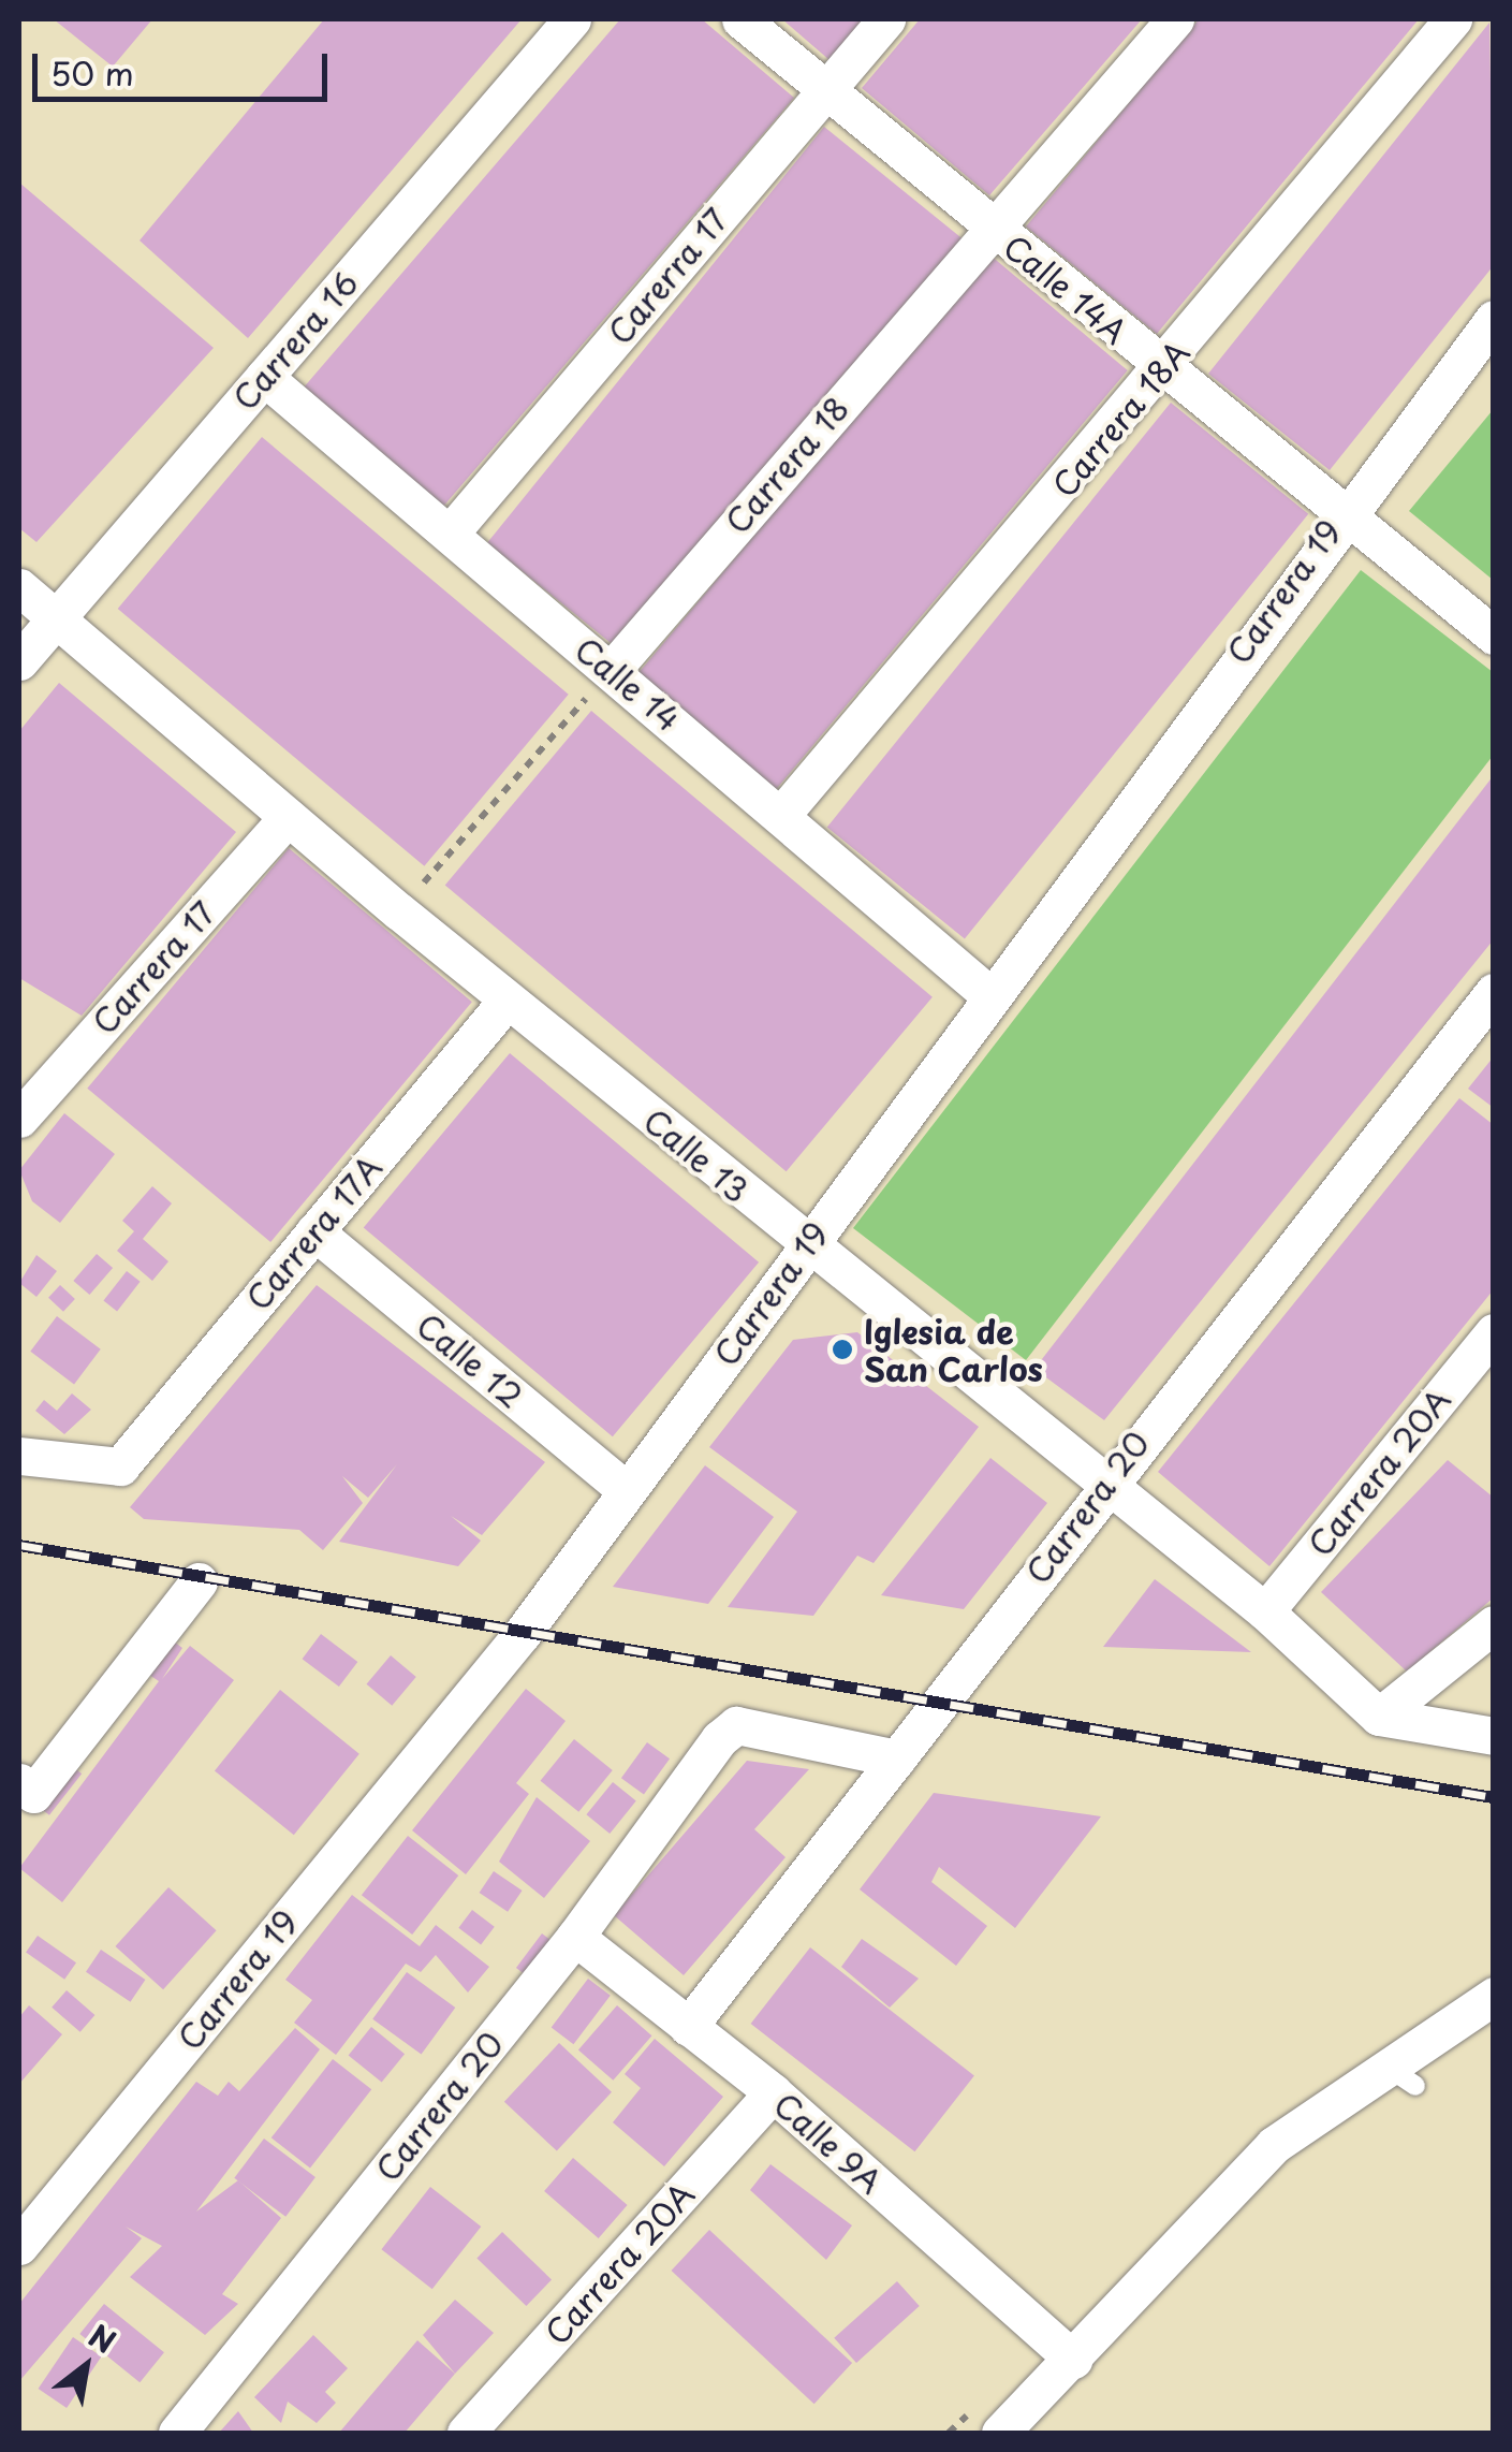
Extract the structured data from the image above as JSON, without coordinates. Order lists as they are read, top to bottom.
{
  "streets": {
    "street": [
      "Carerra 17",
      "Calle 14A",
      "Carrera 16",
      "Carrera 18A",
      "Carrera 18",
      "Carrera 19",
      "Calle 14",
      "Carrera 17",
      "Calle 13",
      "Carrera 17A",
      "Calle 12",
      "Carrera 20A",
      "Carrera 20",
      "Calle 9A"
    ]
  },
  "crossings": [
    ["Carerra 17", "Calle 14A"],
    ["Carerra 17", "Calle 14"],
    ["Calle 14A", "Carrera 18A"],
    ["Calle 14A", "Carrera 18"],
    ["Calle 14A", "Carrera 19"],
    ["Carrera 16", "Calle 14"],
    ["Carrera 16", "Calle 13"],
    ["Carrera 18A", "Calle 14"],
    ["Carrera 18", "Calle 14"],
    ["Carrera 19", "Calle 14"],
    ["Carrera 19", "Calle 13"],
    ["Carrera 19", "Calle 12"],
    ["Carrera 17", "Calle 13"],
    ["Calle 13", "Carrera 17A"],
    ["Calle 13", "Carrera 20A"],
    ["Calle 13", "Carrera 20"],
    ["Carrera 17A", "Calle 12"],
    ["Carrera 20A", "Calle 9A"],
    ["Carrera 20", "Calle 9A"]
  ],
  "places": ["Iglesia de San Carlos"],
  "scale_bar": "50 m",
  "north": "top right"
}
